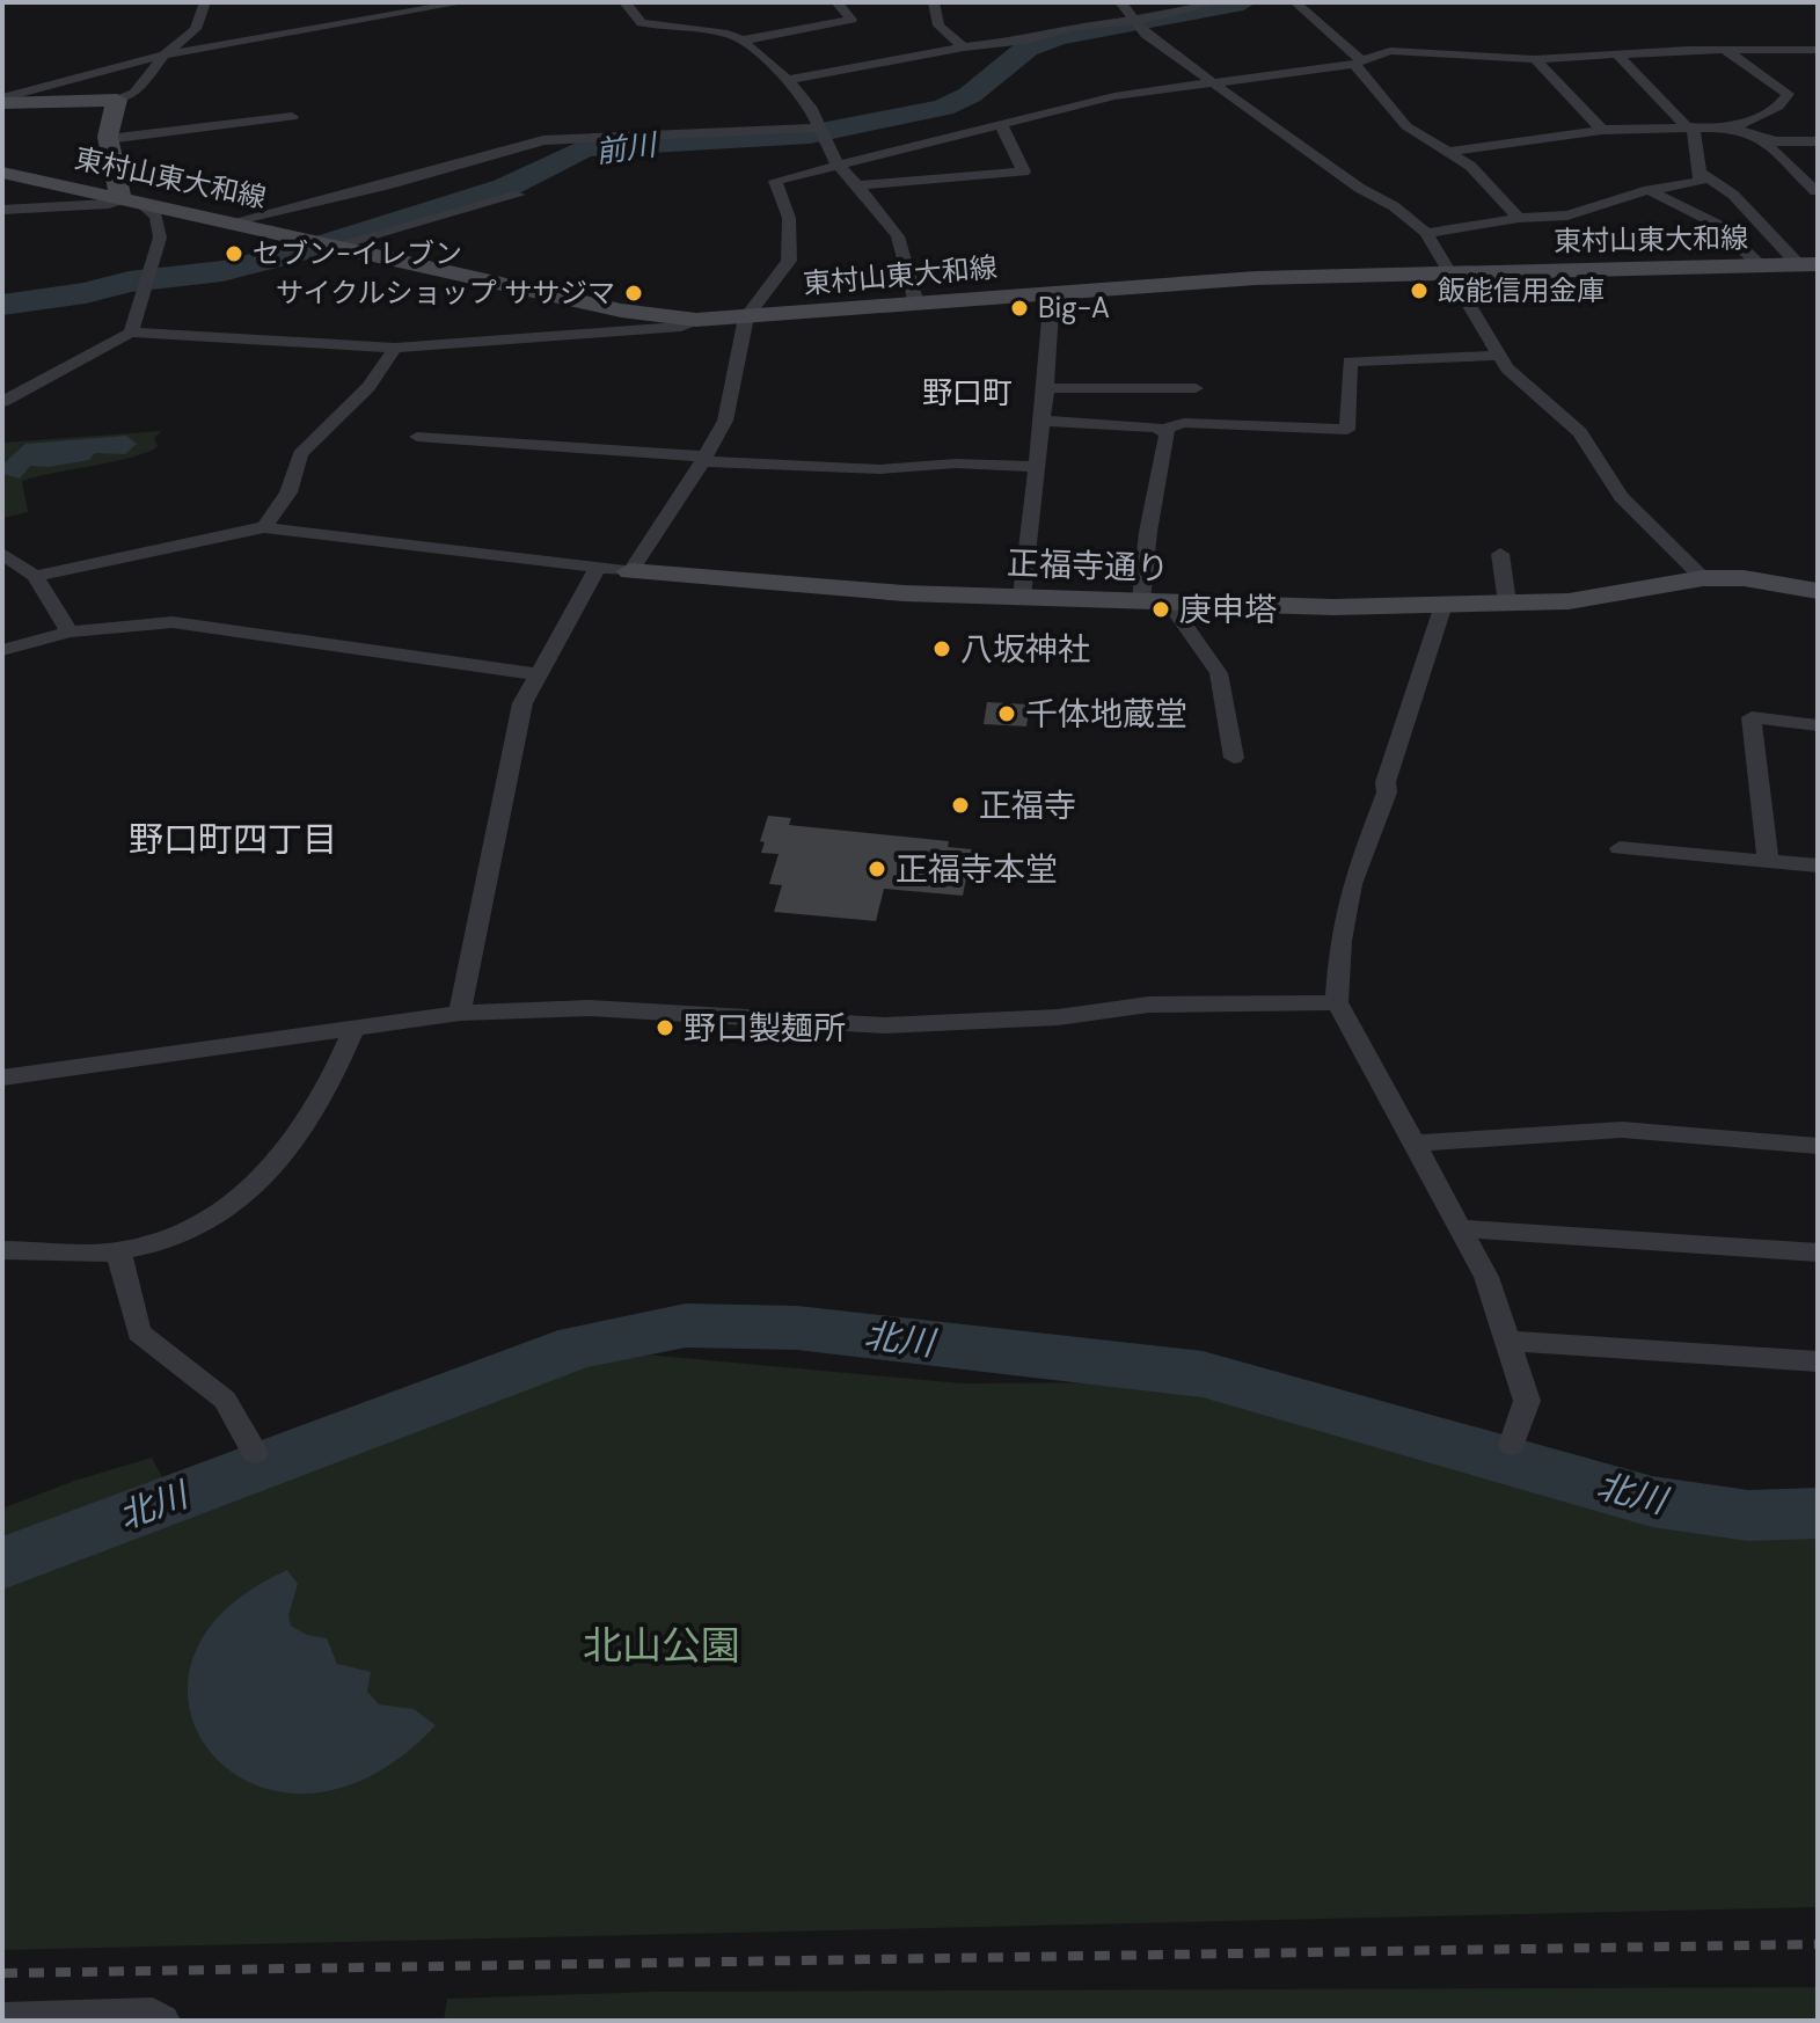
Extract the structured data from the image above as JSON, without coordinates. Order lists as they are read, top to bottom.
{
  "streets": {
    "main road": ["東村山東大和線", "正福寺通り"]
  },
  "districts": ["野口町", "野口町四丁目"],
  "water": ["前川", "北川"],
  "parks": ["北山公園"],
  "places": [
    "セブン-イレブン",
    "飯能信用金庫",
    "サイクルショップ ササジマ",
    "Big-A",
    "庚申塔",
    "八坂神社",
    "千体地蔵堂",
    "正福寺",
    "正福寺本堂",
    "野口製麺所"
  ]
}
